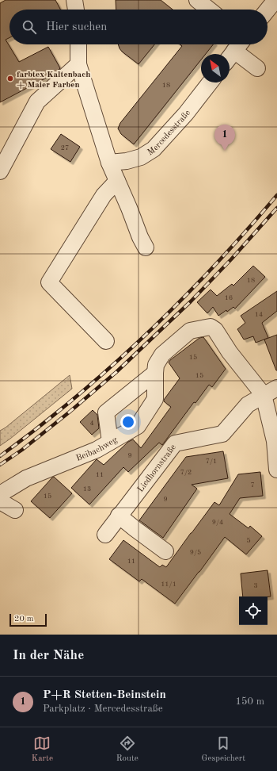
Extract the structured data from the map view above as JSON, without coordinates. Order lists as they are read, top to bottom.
{
  "streets": {
    "street": ["Mercedesstraße", "Beibachweg", "Liedhornstraße"]
  },
  "crossings": [
    ["Beibachweg", "Liedhornstraße"]
  ],
  "places": ["farbtex Kaltenbach + Maier Farben"],
  "house_numbers": [
    "18",
    "27",
    "18",
    "16",
    "14",
    "15",
    "15",
    "4",
    "9",
    "7/1",
    "7/2",
    "11",
    "7",
    "13",
    "15",
    "9",
    "9/4",
    "5",
    "9/5",
    "11",
    "11/1",
    "3"
  ],
  "scale_bar": "20 m",
  "north": "top left",
  "page": {
    "search": "Hier suchen",
    "pins": "1",
    "scale": "20 m",
    "heading": "In der Nähe",
    "list": [
      {
        "mark": "1",
        "name": "P+R Stetten-Beinstein",
        "note": "Parkplatz · Mercedesstraße",
        "value": "150 m"
      }
    ],
    "nav": ["Karte", "Route", "Gespeichert"]
  }
}
